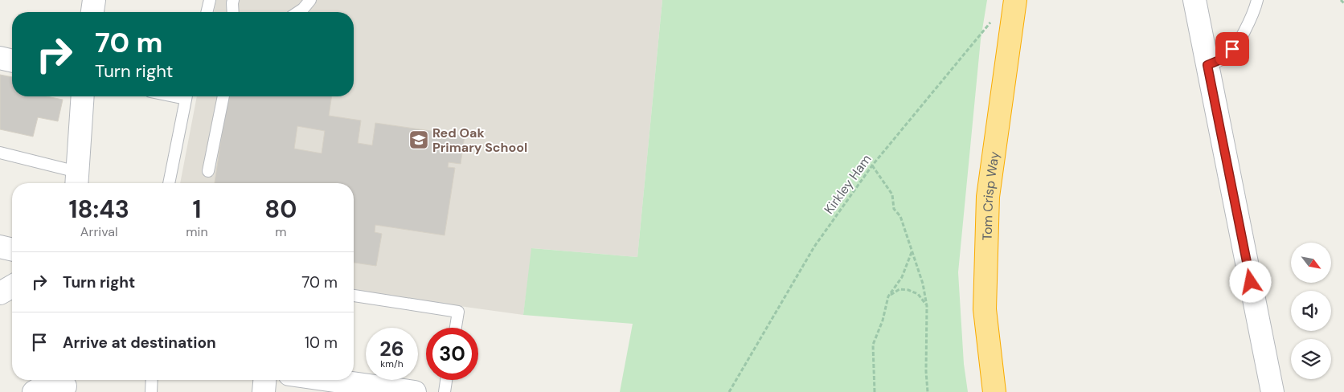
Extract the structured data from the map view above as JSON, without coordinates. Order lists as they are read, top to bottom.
{
  "streets": {
    "highway": ["Tom Crisp Way"],
    "path": ["Kirkley Ham"]
  },
  "crossings": [
    ["Kirkley Ham", "Tom Crisp Way"]
  ],
  "places": {
    "school or university": ["Red Oak Primary School"]
  },
  "north": "bottom right",
  "page": {
    "turn": ["70 m", "Turn right"],
    "eta": [
      "18:43",
      "Arrival",
      "1",
      "min",
      "80",
      "m"
    ],
    "list": [
      {
        "name": "Turn right",
        "value": "70 m"
      },
      {
        "name": "Arrive at destination",
        "value": "10 m"
      }
    ],
    "speed": "26 km/h",
    "limit": "30"
  }
}
